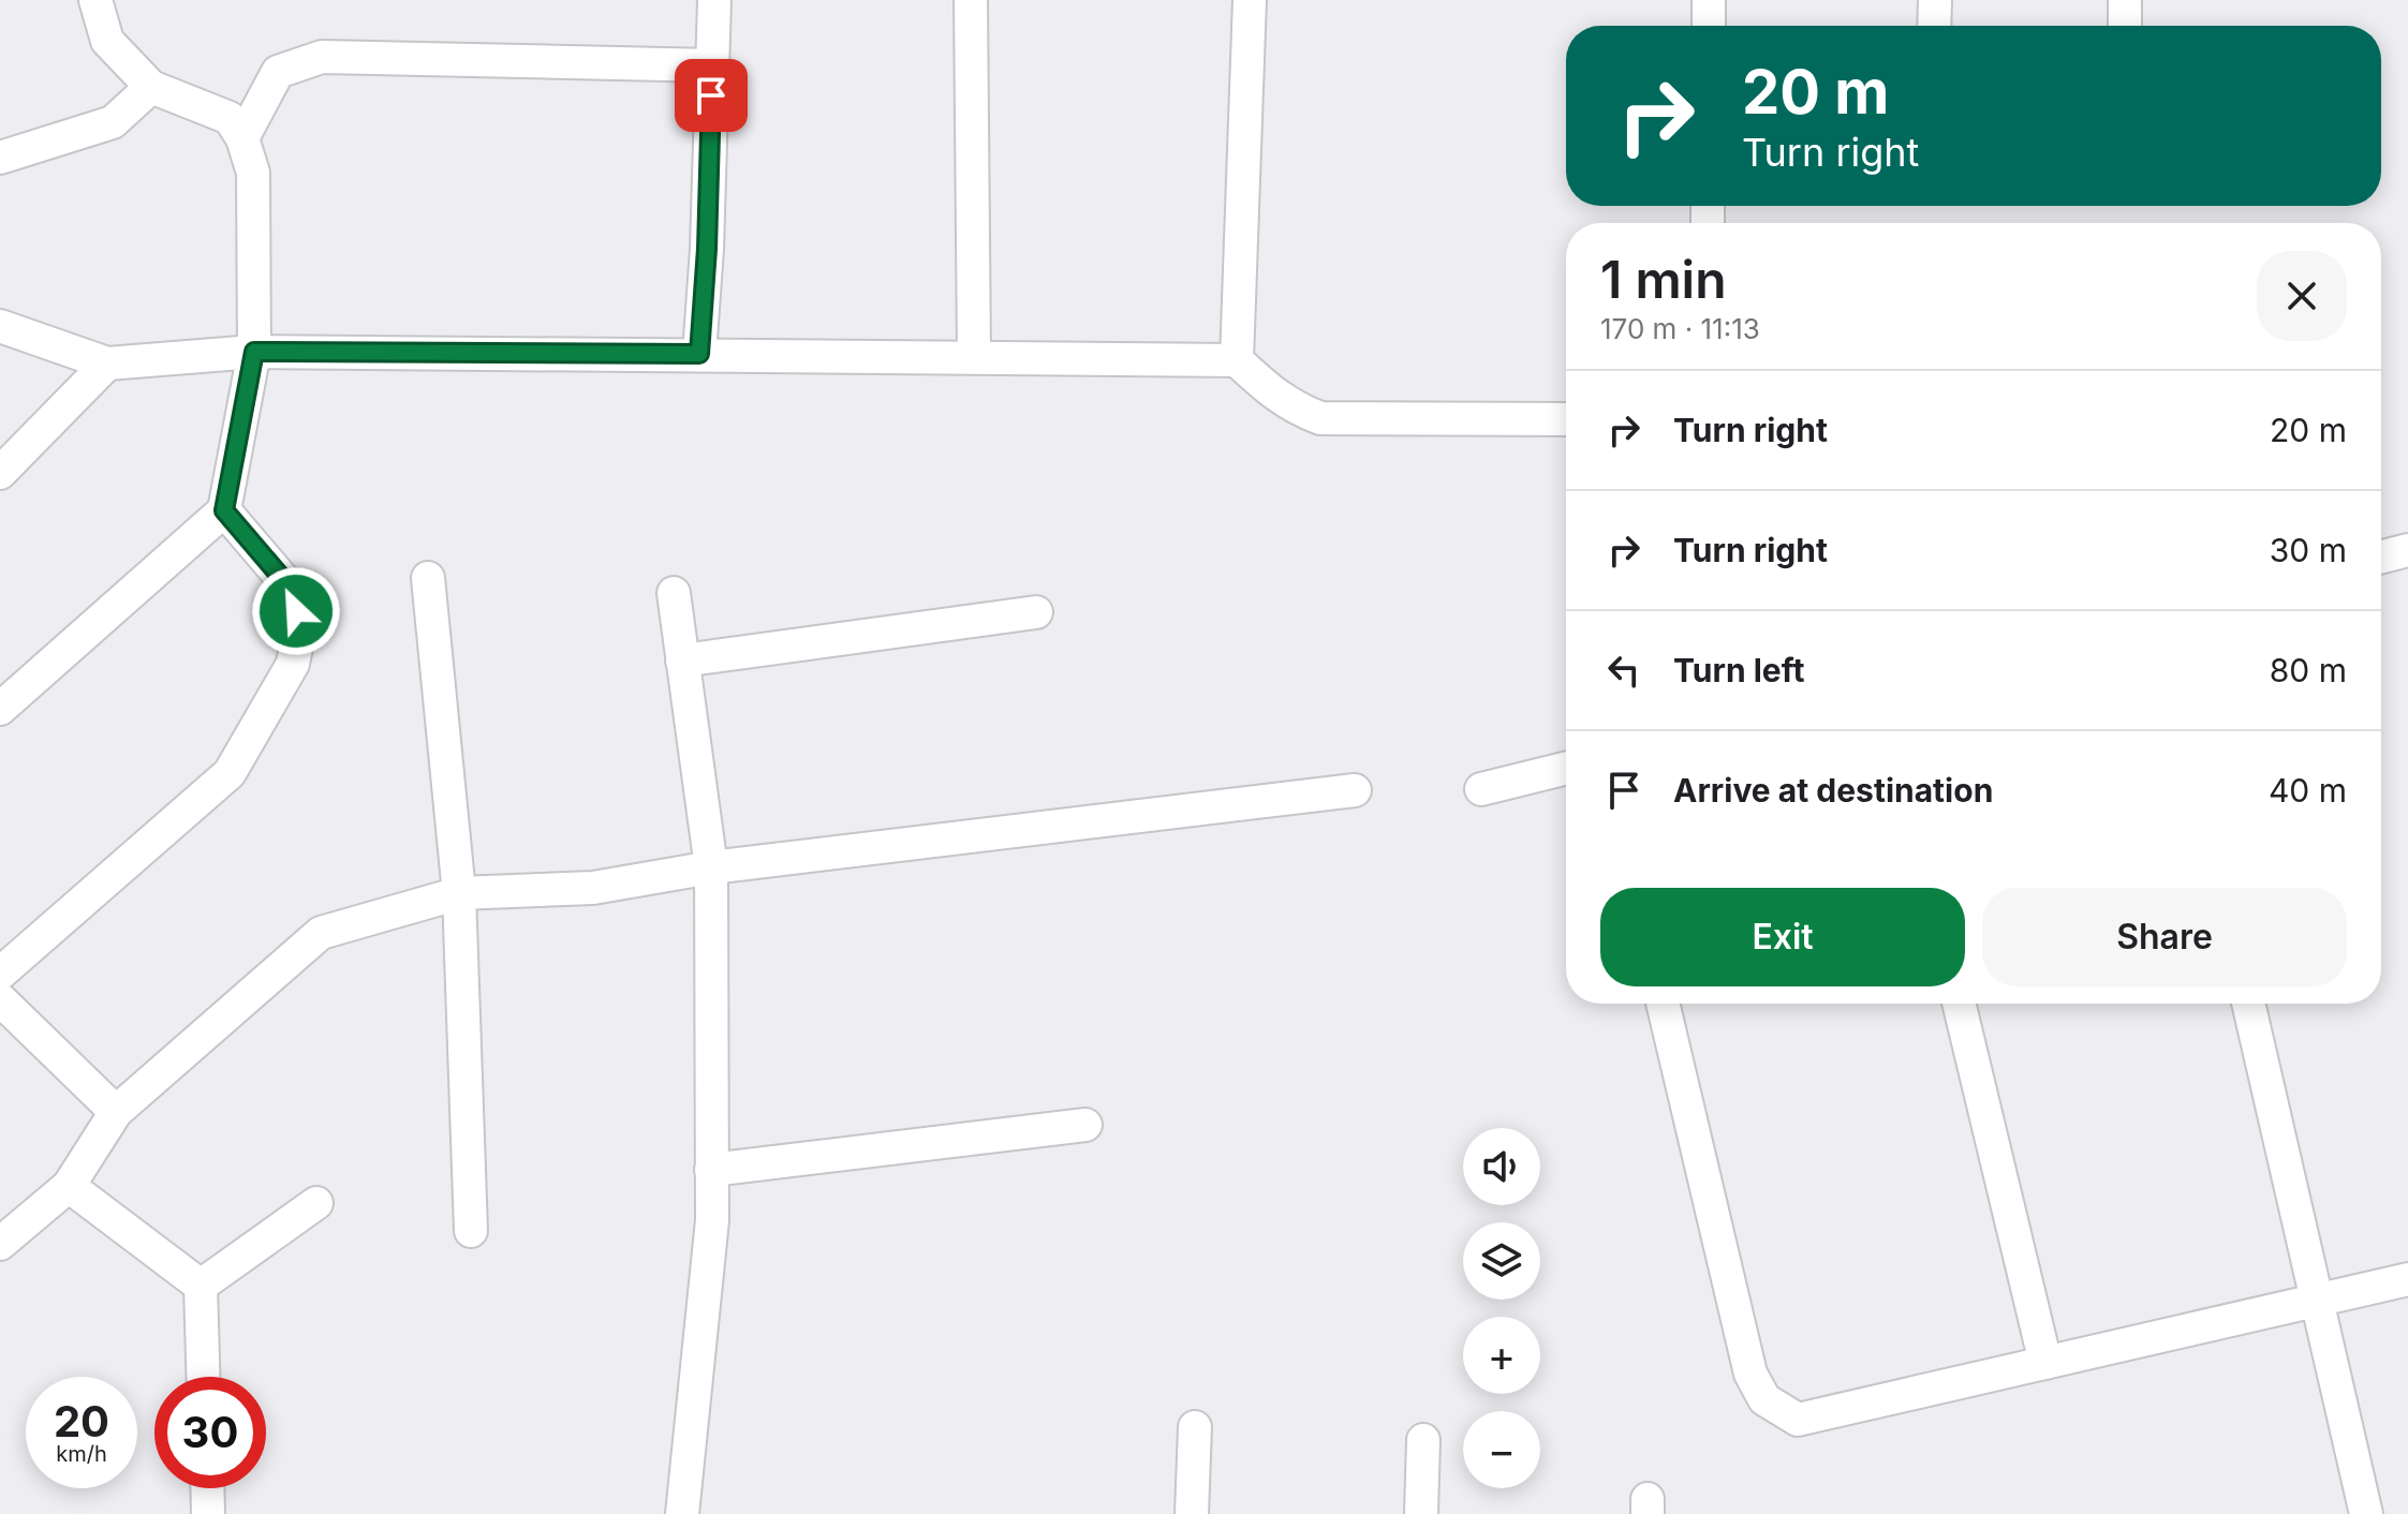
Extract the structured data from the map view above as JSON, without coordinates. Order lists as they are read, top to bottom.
{
  "page": {
    "turn": ["20 m", "Turn right"],
    "heading": ["1 min", "170 m · 11:13"],
    "list": [
      {
        "name": "Turn right",
        "value": "20 m"
      },
      {
        "name": "Turn right",
        "value": "30 m"
      },
      {
        "name": "Turn left",
        "value": "80 m"
      },
      {
        "name": "Arrive at destination",
        "value": "40 m"
      }
    ],
    "buttons": ["Exit", "Share"],
    "map_buttons": ["+", "−"],
    "speed": "20 km/h",
    "limit": "30"
  }
}
